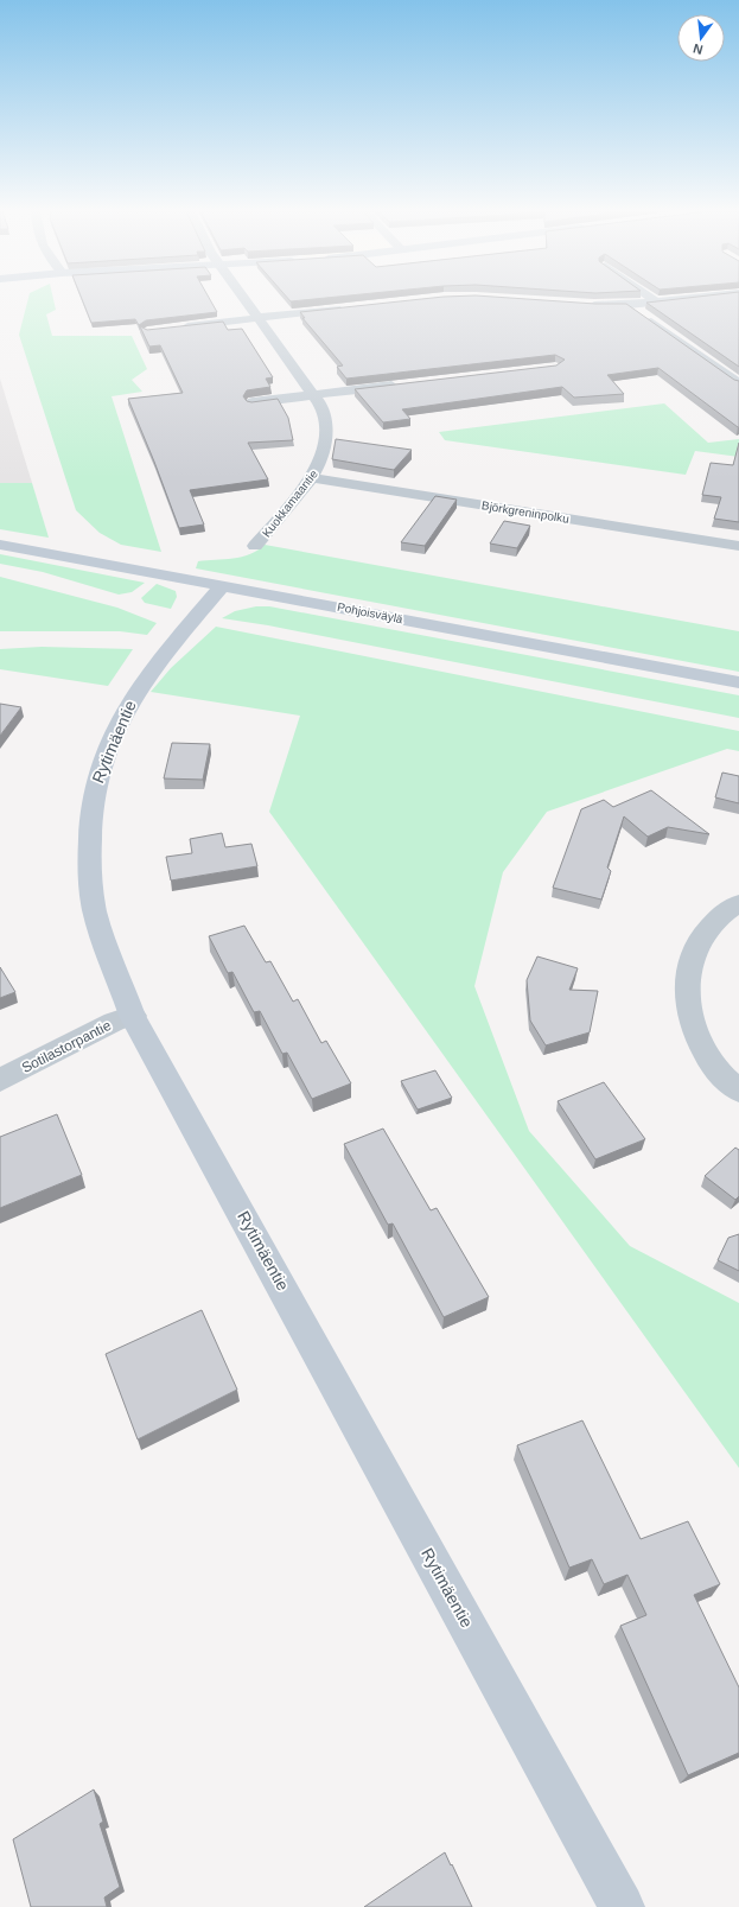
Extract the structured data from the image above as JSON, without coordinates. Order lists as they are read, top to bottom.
{
  "streets": {
    "main road": ["Pohjoisväylä", "Rytimäentie"],
    "street": ["Kuokkamaantie", "Björkgreninpolku", "Sotilastorpantie"]
  },
  "crossings": [
    ["Kuokkamaantie", "Björkgreninpolku"],
    ["Pohjoisväylä", "Rytimäentie"],
    ["Rytimäentie", "Sotilastorpantie"]
  ],
  "north": "bottom"
}
